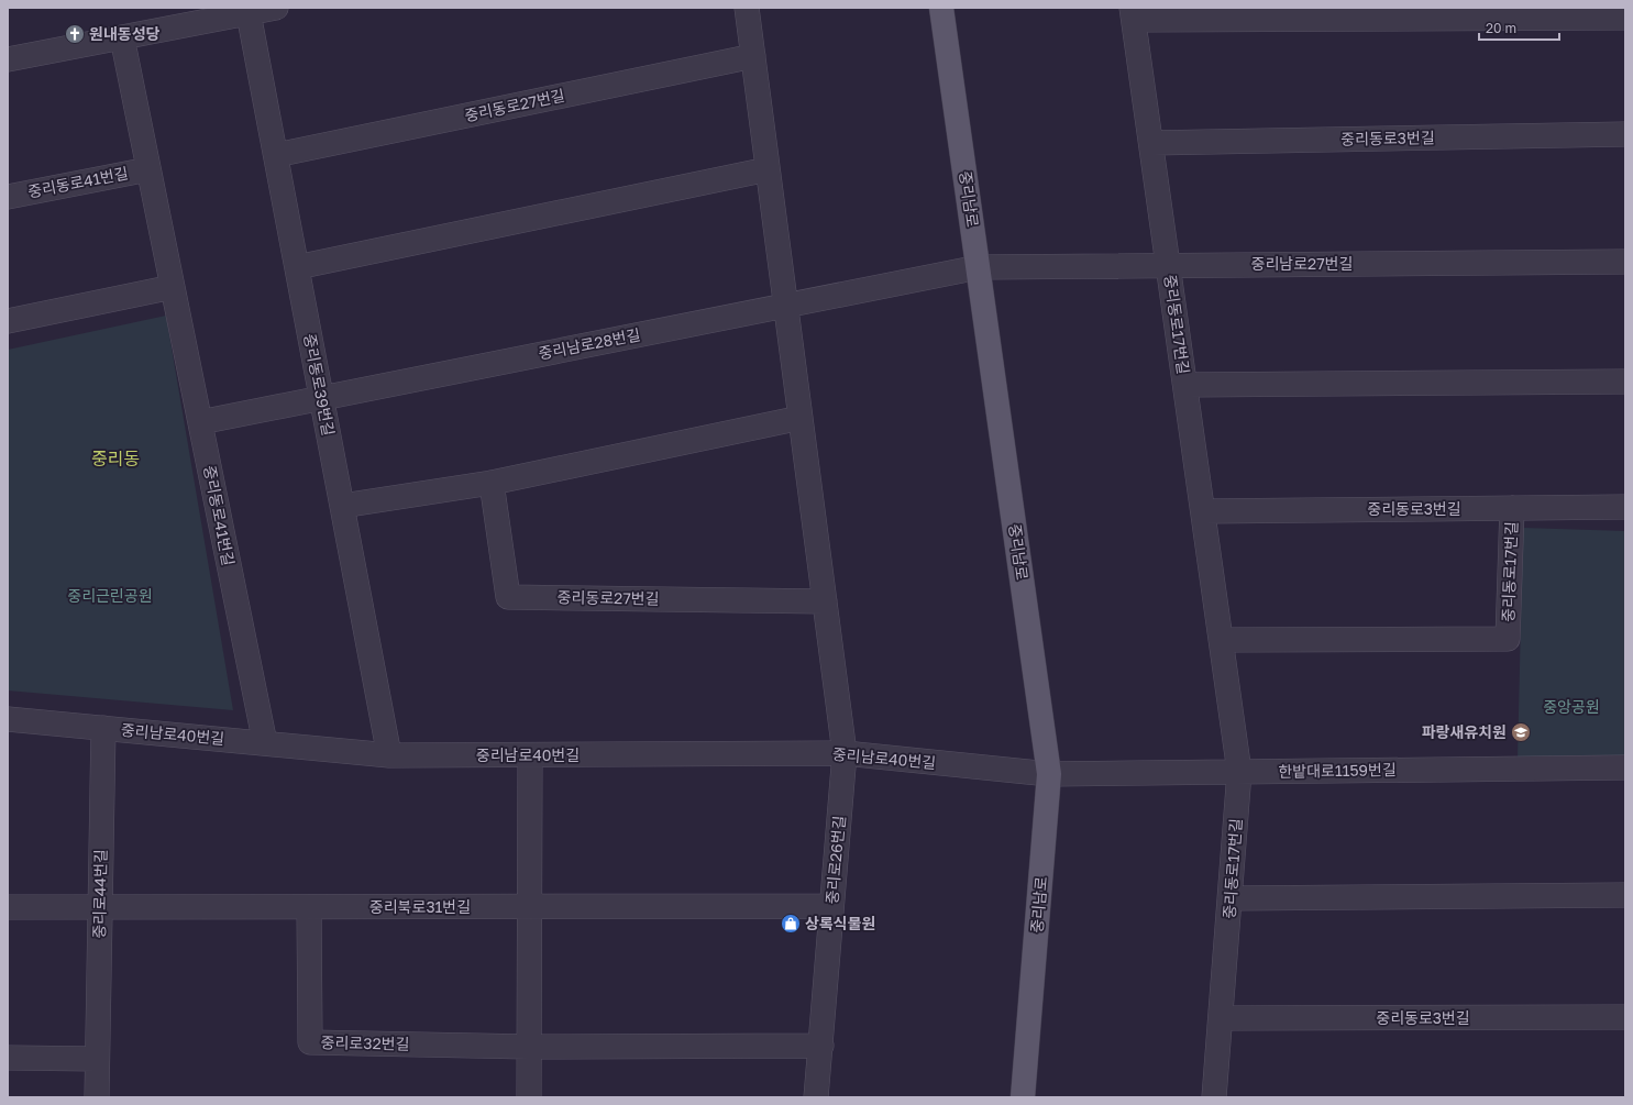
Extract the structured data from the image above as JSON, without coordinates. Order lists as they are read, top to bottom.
{
  "streets": {
    "main road": ["중리남로"],
    "street": [
      "중리동로27번길",
      "중리동로3번길",
      "중리동로41번길",
      "중리남로27번길",
      "중리동로17번길",
      "중리남로28번길",
      "중리동로39번길",
      "중리남로40번길",
      "한밭대로1159번길",
      "중리로26번길",
      "중리로44번길",
      "중리북로31번길",
      "중리로32번길"
    ]
  },
  "crossings": [
    ["중리동로27번길", "중리동로39번길"],
    ["중리동로3번길", "중리동로17번길"],
    ["중리동로41번길", "중리남로28번길"],
    ["중리동로41번길", "중리남로40번길"],
    ["중리남로", "중리남로27번길"],
    ["중리남로", "중리남로28번길"],
    ["중리남로", "중리남로40번길"],
    ["중리남로", "한밭대로1159번길"],
    ["중리남로27번길", "중리동로17번길"],
    ["중리남로27번길", "중리남로28번길"],
    ["중리동로17번길", "한밭대로1159번길"],
    ["중리남로28번길", "중리동로39번길"],
    ["중리동로39번길", "중리남로40번길"],
    ["중리남로40번길", "한밭대로1159번길"],
    ["중리남로40번길", "중리로26번길"],
    ["중리남로40번길", "중리로44번길"],
    ["중리로26번길", "중리북로31번길"],
    ["중리로44번길", "중리북로31번길"],
    ["중리북로31번길", "중리로32번길"]
  ],
  "districts": ["중리동"],
  "parks": ["중리근린공원", "중앙공원"],
  "places": {
    "church": ["원내동성당"],
    "school or university": ["파랑새유치원"],
    "shop": ["상록식물원"]
  },
  "scale_bar": "20 m"
}
